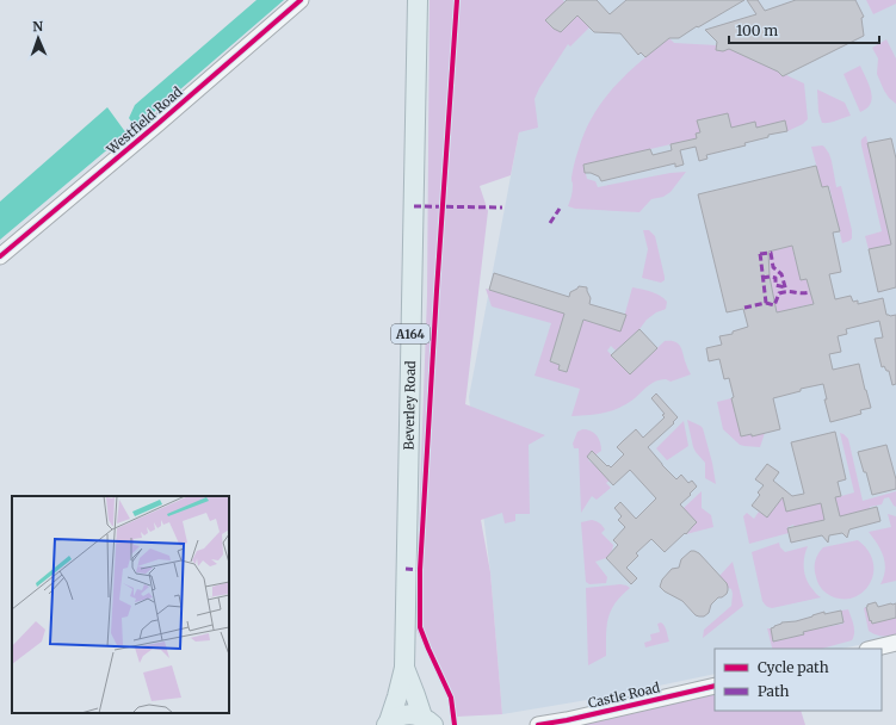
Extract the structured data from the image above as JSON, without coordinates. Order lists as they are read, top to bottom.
{
  "streets": {
    "highway": ["A164", "Beverley Road"],
    "street": ["Westfield Road", "Castle Road"]
  },
  "crossings": [
    ["A164", "Beverley Road"]
  ],
  "legend": ["Cycle path", "Path"],
  "scale_bar": "100 m",
  "north": "top"
}
